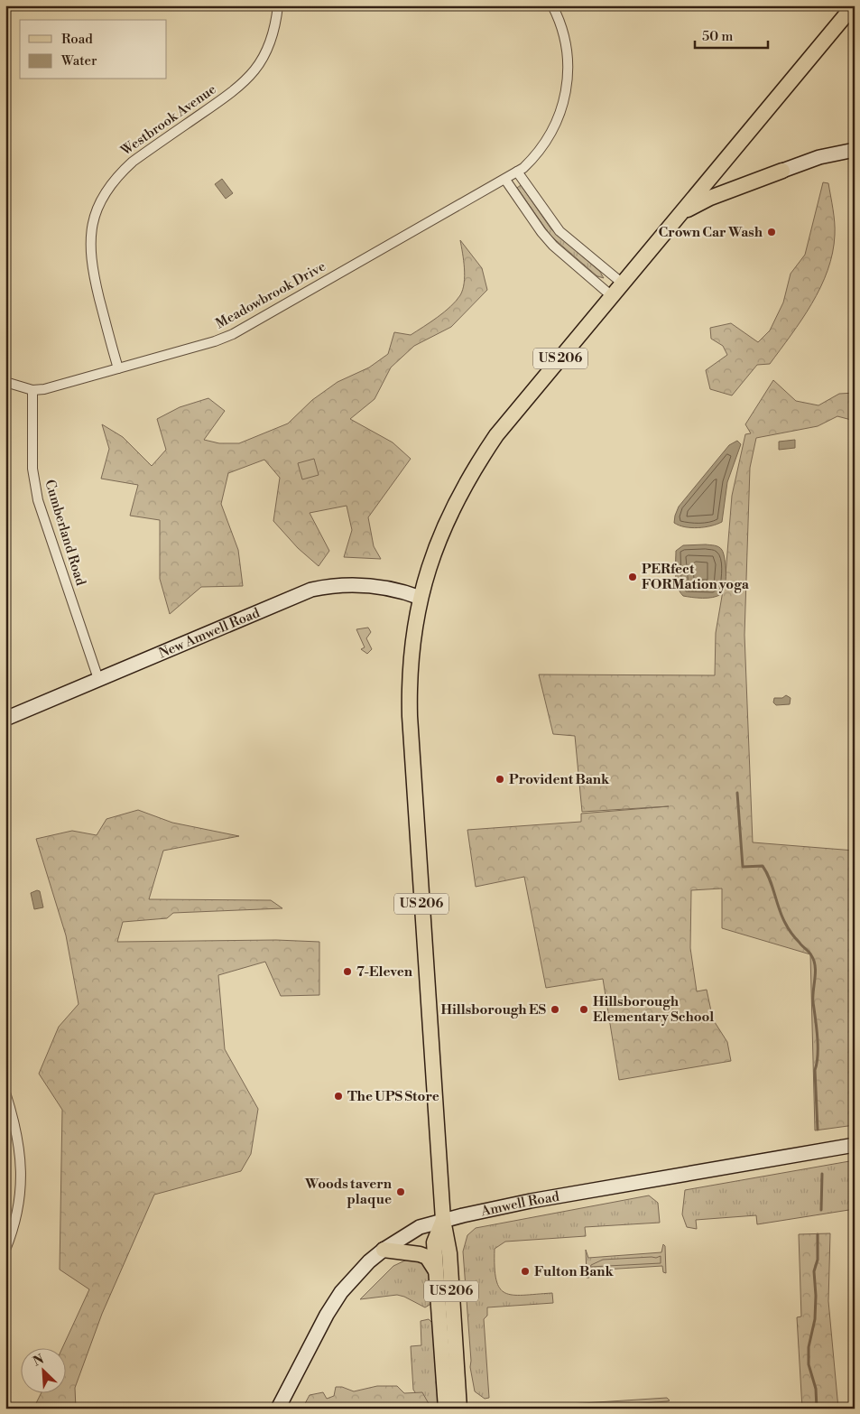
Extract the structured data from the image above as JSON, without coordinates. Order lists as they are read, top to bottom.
{
  "streets": {
    "main road": ["US 206", "New Amwell Road", "Amwell Road"],
    "street": ["Westbrook Avenue", "Meadowbrook Drive", "Cumberland Road"]
  },
  "crossings": [
    ["Westbrook Avenue", "Meadowbrook Drive"],
    ["Meadowbrook Drive", "Cumberland Road"],
    ["US 206", "New Amwell Road"],
    ["US 206", "Amwell Road"],
    ["Cumberland Road", "New Amwell Road"]
  ],
  "places": [
    "Crown Car Wash",
    "PERfect FORMation yoga",
    "Provident Bank",
    "7-Eleven",
    "Hillsborough ES",
    "Hillsborough Elementary School",
    "The UPS Store",
    "Woods tavern plaque",
    "Fulton Bank"
  ],
  "legend": ["Road", "Water"],
  "scale_bar": "50 m",
  "north": "top left"
}
